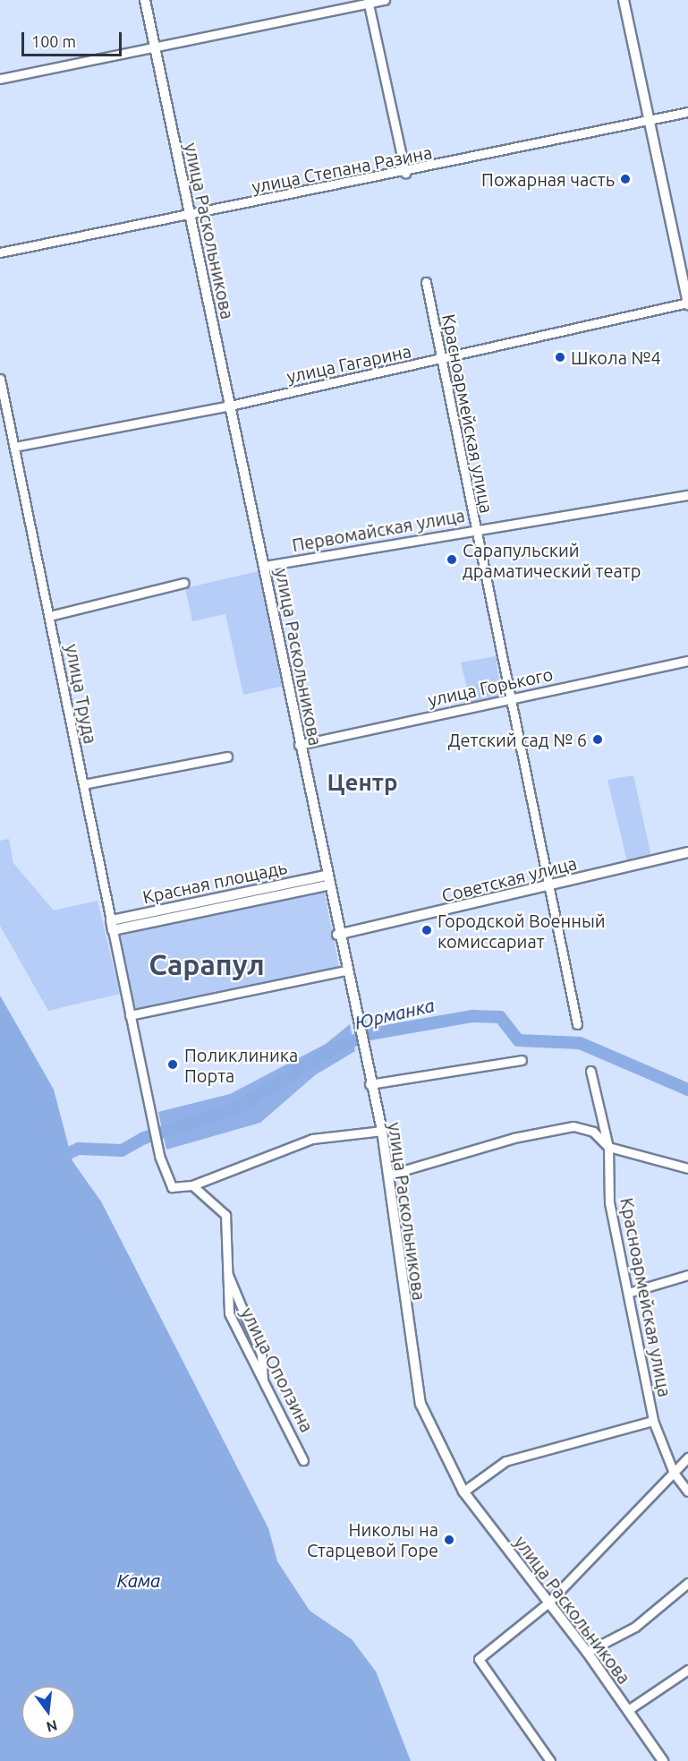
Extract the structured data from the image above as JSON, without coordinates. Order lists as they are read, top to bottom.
{
  "streets": {
    "main road": [
      "улица Раскольникова",
      "улица Труда",
      "Советская улица",
      "Красная площадь"
    ],
    "street": [
      "улица Степана Разина",
      "улица Гагарина",
      "Красноармейская улица",
      "Первомайская улица",
      "улица Горького",
      "улица Оползина"
    ]
  },
  "crossings": [
    ["улица Степана Разина", "улица Раскольникова"],
    ["улица Раскольникова", "улица Гагарина"],
    ["улица Раскольникова", "Первомайская улица"],
    ["улица Раскольникова", "улица Горького"],
    ["улица Раскольникова", "Советская улица"],
    ["улица Раскольникова", "Красная площадь"],
    ["улица Гагарина", "Красноармейская улица"],
    ["улица Гагарина", "улица Труда"],
    ["Красноармейская улица", "Первомайская улица"],
    ["Красноармейская улица", "улица Горького"],
    ["Красноармейская улица", "Советская улица"],
    ["улица Труда", "Красная площадь"]
  ],
  "districts": ["Центр", "Сарапул"],
  "water": ["Юрманка", "Кама"],
  "places": [
    "Пожарная часть",
    "Школа №4",
    "Сарапульский драматический театр",
    "Детский сад № 6",
    "Городской Военный комиссариат",
    "Поликлиника Порта",
    "Николы на Старцевой Горе"
  ],
  "scale_bar": "100 m",
  "north": "bottom"
}
